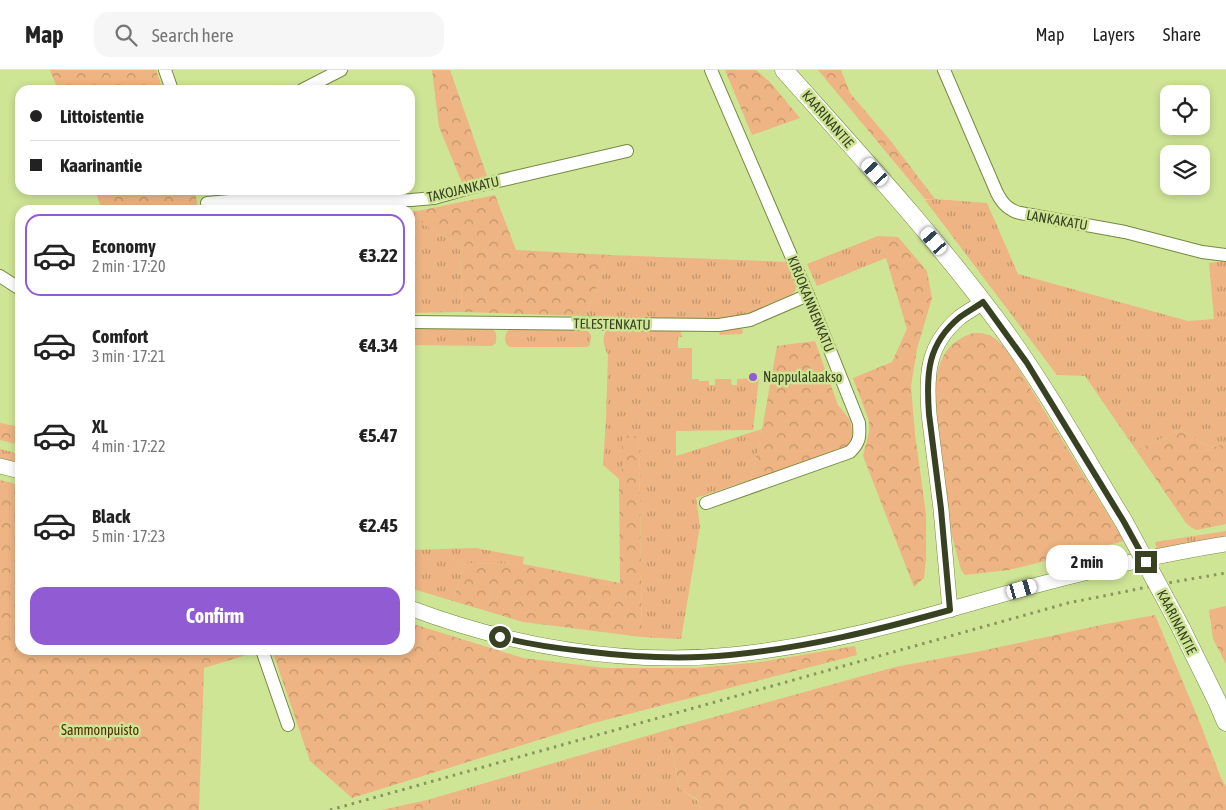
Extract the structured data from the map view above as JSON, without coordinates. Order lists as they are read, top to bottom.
{
  "streets": {
    "main road": ["KAARINANTIE"],
    "street": [
      "TAKOJANKATU",
      "LANKAKATU",
      "KIRJOKANNENKATU",
      "TELESTENKATU"
    ]
  },
  "crossings": [
    ["KIRJOKANNENKATU", "TELESTENKATU"]
  ],
  "parks": ["Sammonpuisto"],
  "places": ["Nappulalaakso"],
  "page": {
    "header": "Map",
    "search": "Search here",
    "nav": ["Map", "Layers", "Share"],
    "banner": ["Littoistentie", "Kaarinantie"],
    "list": [
      {
        "name": "Economy",
        "note": "2 min · 17:20",
        "value": "€3.22"
      },
      {
        "name": "Comfort",
        "note": "3 min · 17:21",
        "value": "€4.34"
      },
      {
        "name": "XL",
        "note": "4 min · 17:22",
        "value": "€5.47"
      },
      {
        "name": "Black",
        "note": "5 min · 17:23",
        "value": "€2.45"
      }
    ],
    "bubble": "2 min",
    "buttons": "Confirm"
  }
}
